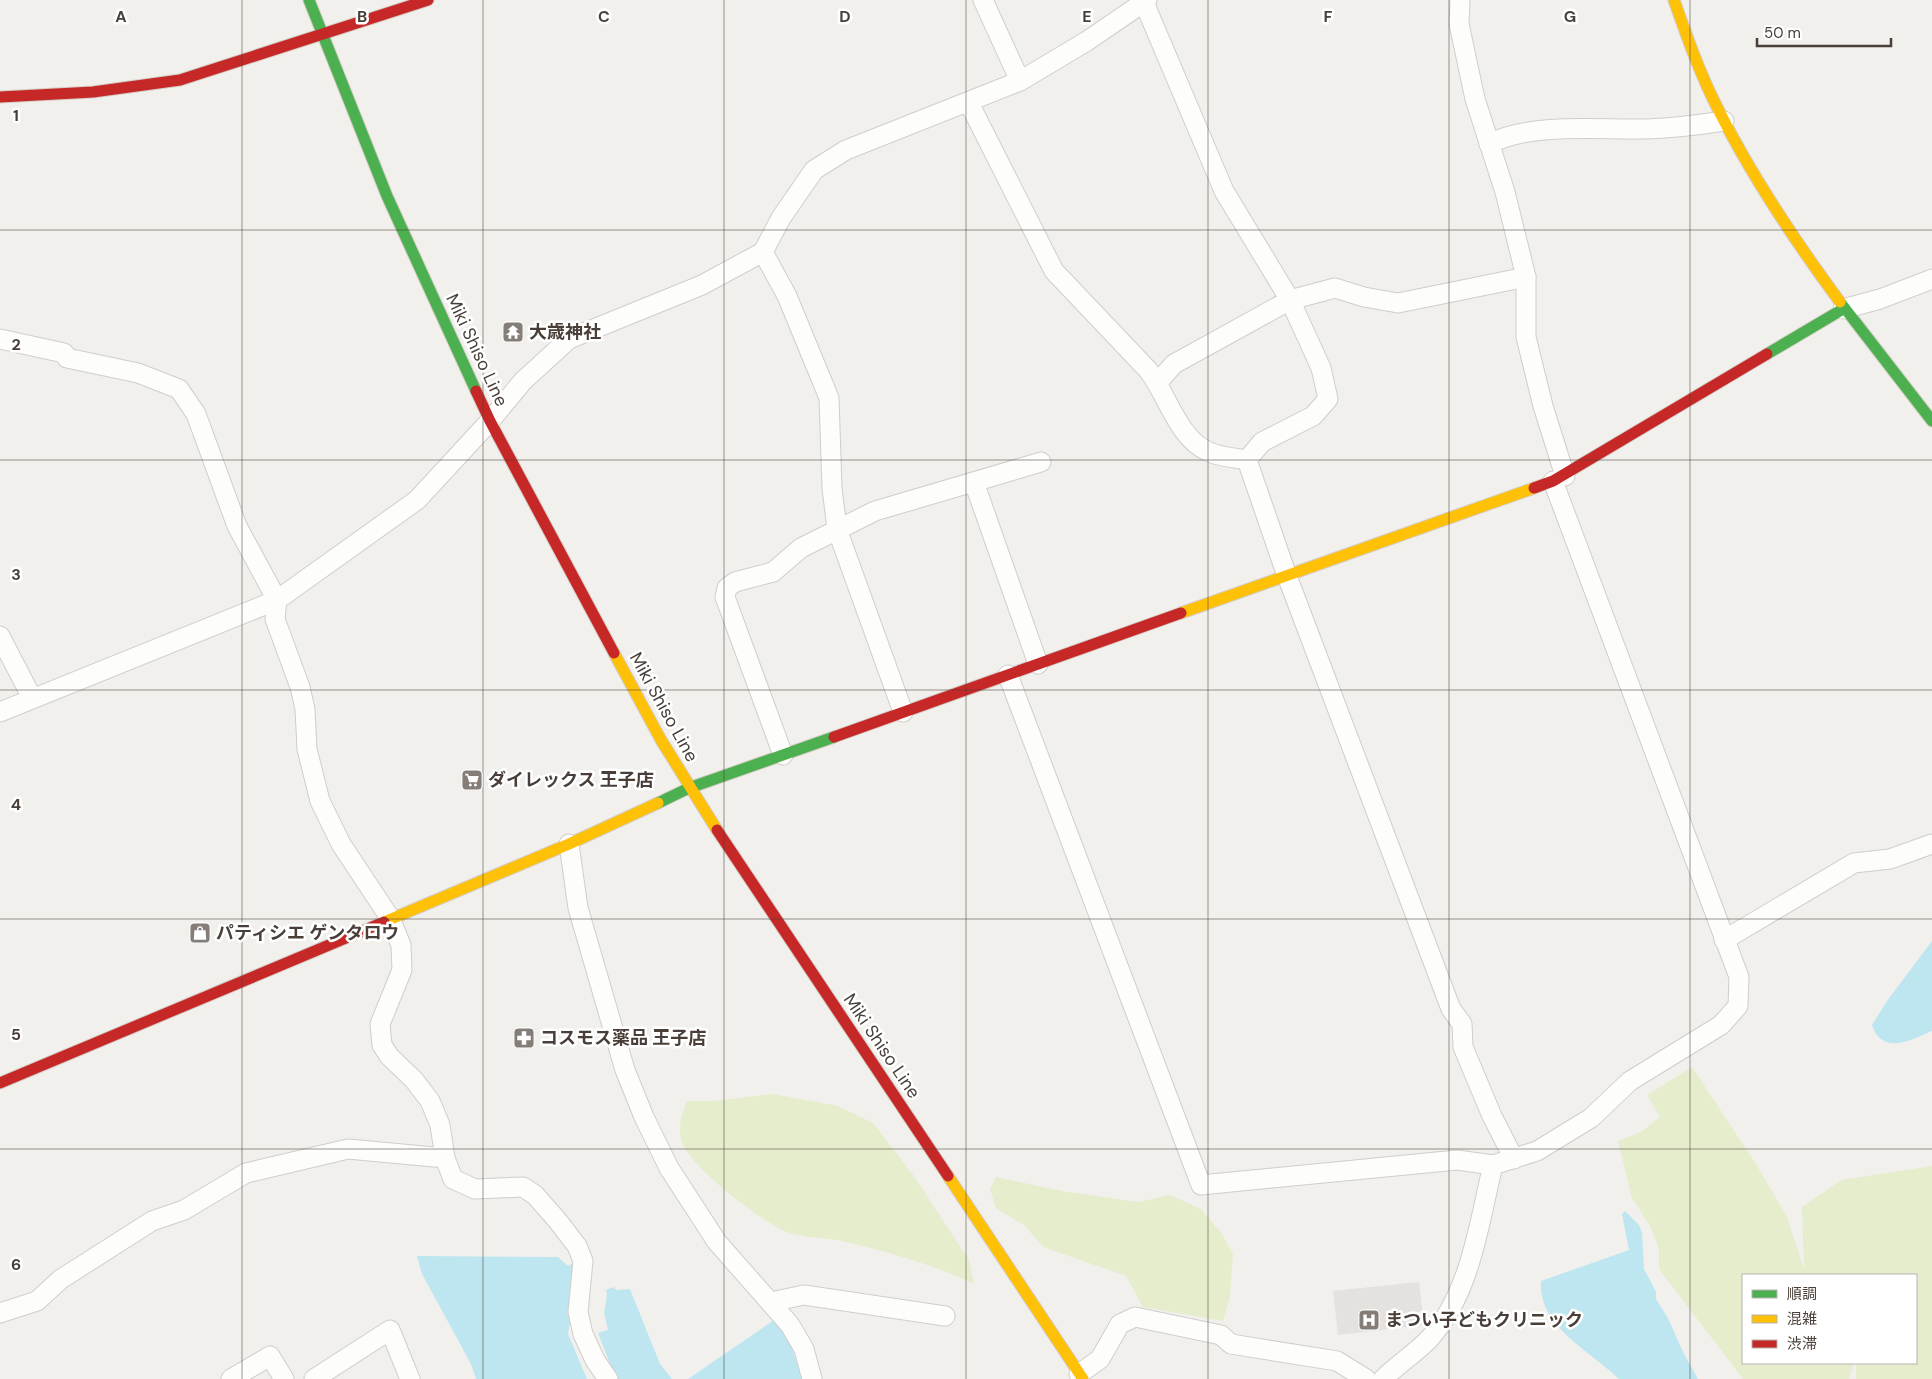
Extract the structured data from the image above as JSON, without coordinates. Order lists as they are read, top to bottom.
{
  "streets": {
    "street": ["Miki Shiso Line"]
  },
  "places": {
    "temple": ["大歳神社"],
    "supermarket": ["ダイレックス 王子店"],
    "shop": ["パティシエ ゲンタロウ"],
    "pharmacy": ["コスモス薬品 王子店"],
    "hospital": ["まつい子どもクリニック"]
  },
  "legend": ["順調", "混雑", "渋滞"],
  "scale_bar": "50 m",
  "grid": {
    "columns": [
      "A",
      "B",
      "C",
      "D",
      "E",
      "F",
      "G"
    ],
    "rows": [
      "1",
      "2",
      "3",
      "4",
      "5",
      "6"
    ]
  }
}
